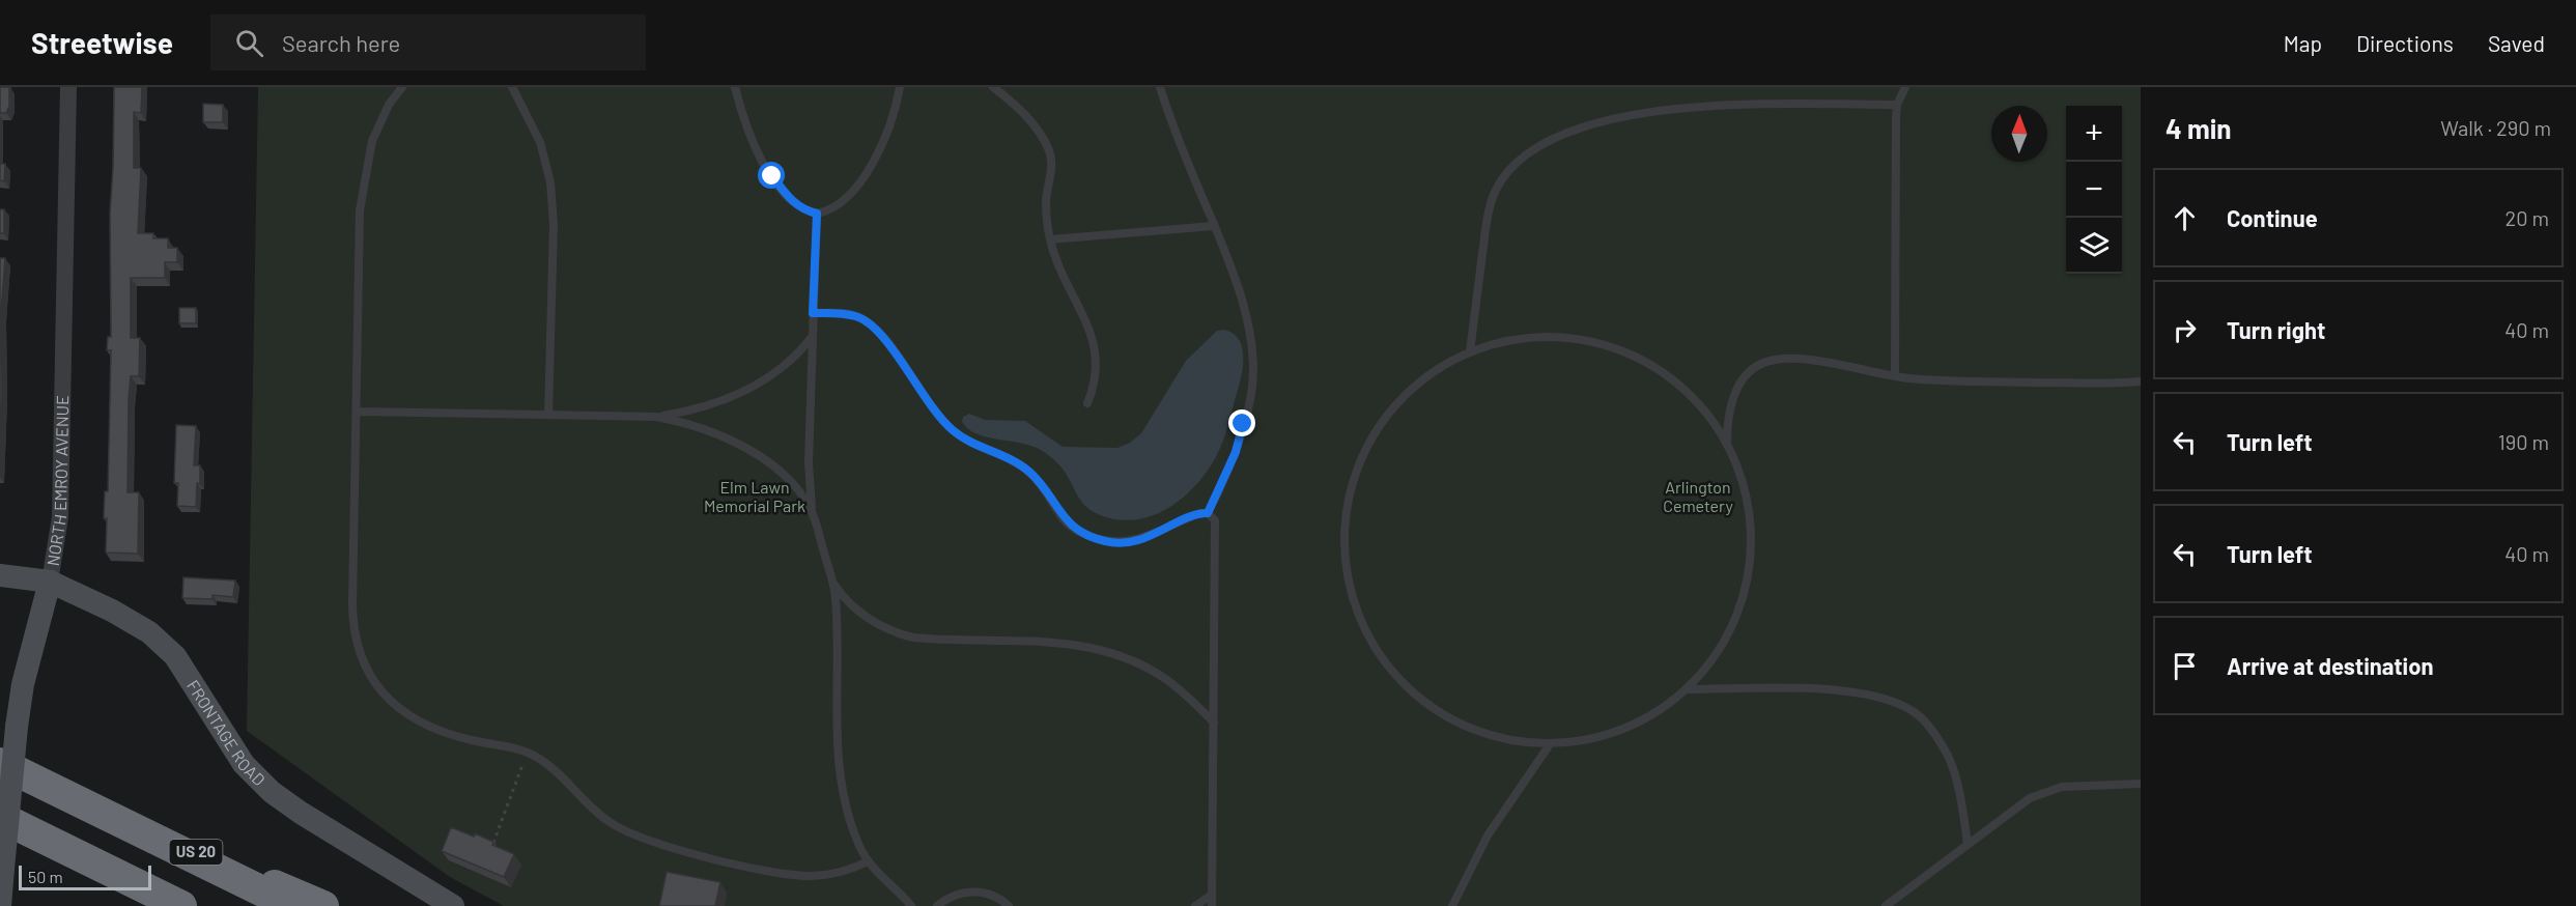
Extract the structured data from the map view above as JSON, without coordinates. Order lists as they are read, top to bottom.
{
  "streets": {
    "highway": ["US 20"],
    "street": ["NORTH EMROY AVENUE", "FRONTAGE ROAD"]
  },
  "crossings": [
    ["NORTH EMROY AVENUE", "FRONTAGE ROAD"]
  ],
  "parks": ["Elm Lawn Memorial Park", "Arlington Cemetery"],
  "scale_bar": "50 m",
  "north": "top",
  "page": {
    "header": "Streetwise",
    "search": "Search here",
    "nav": ["Map", "Directions", "Saved"],
    "heading": ["4 min", "Walk · 290 m"],
    "map_buttons": ["+", "−"],
    "list": [
      ["Continue", "20 m"],
      ["Turn right", "40 m"],
      ["Turn left", "190 m"],
      ["Turn left", "40 m"],
      "Arrive at destination"
    ],
    "scale": "50 m"
  }
}
